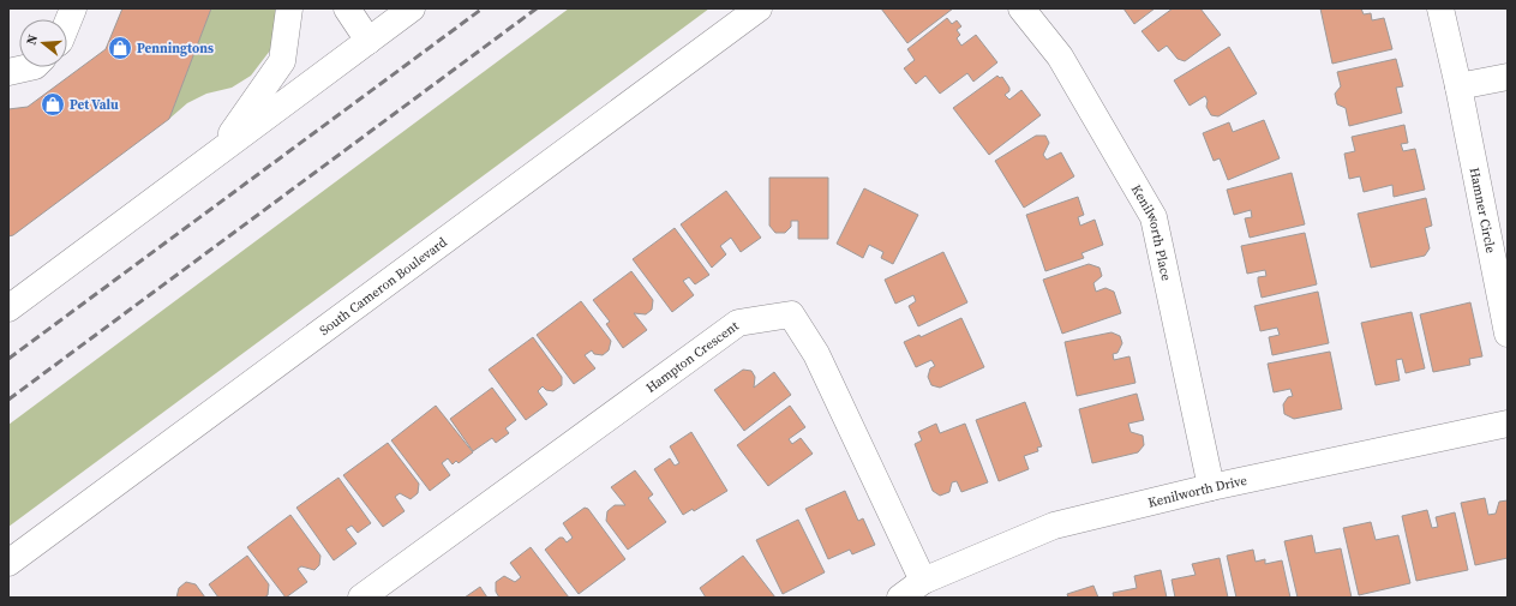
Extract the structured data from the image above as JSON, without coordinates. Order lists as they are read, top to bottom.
{
  "streets": {
    "street": [
      "Hamner Circle",
      "Kenilworth Place",
      "South Cameron Boulevard",
      "Hampton Crescent",
      "Kenilworth Drive"
    ]
  },
  "crossings": [
    ["Kenilworth Place", "Kenilworth Drive"],
    ["Hampton Crescent", "Kenilworth Drive"]
  ],
  "places": {
    "shop": ["Penningtons", "Pet Valu"]
  },
  "north": "left"
}
